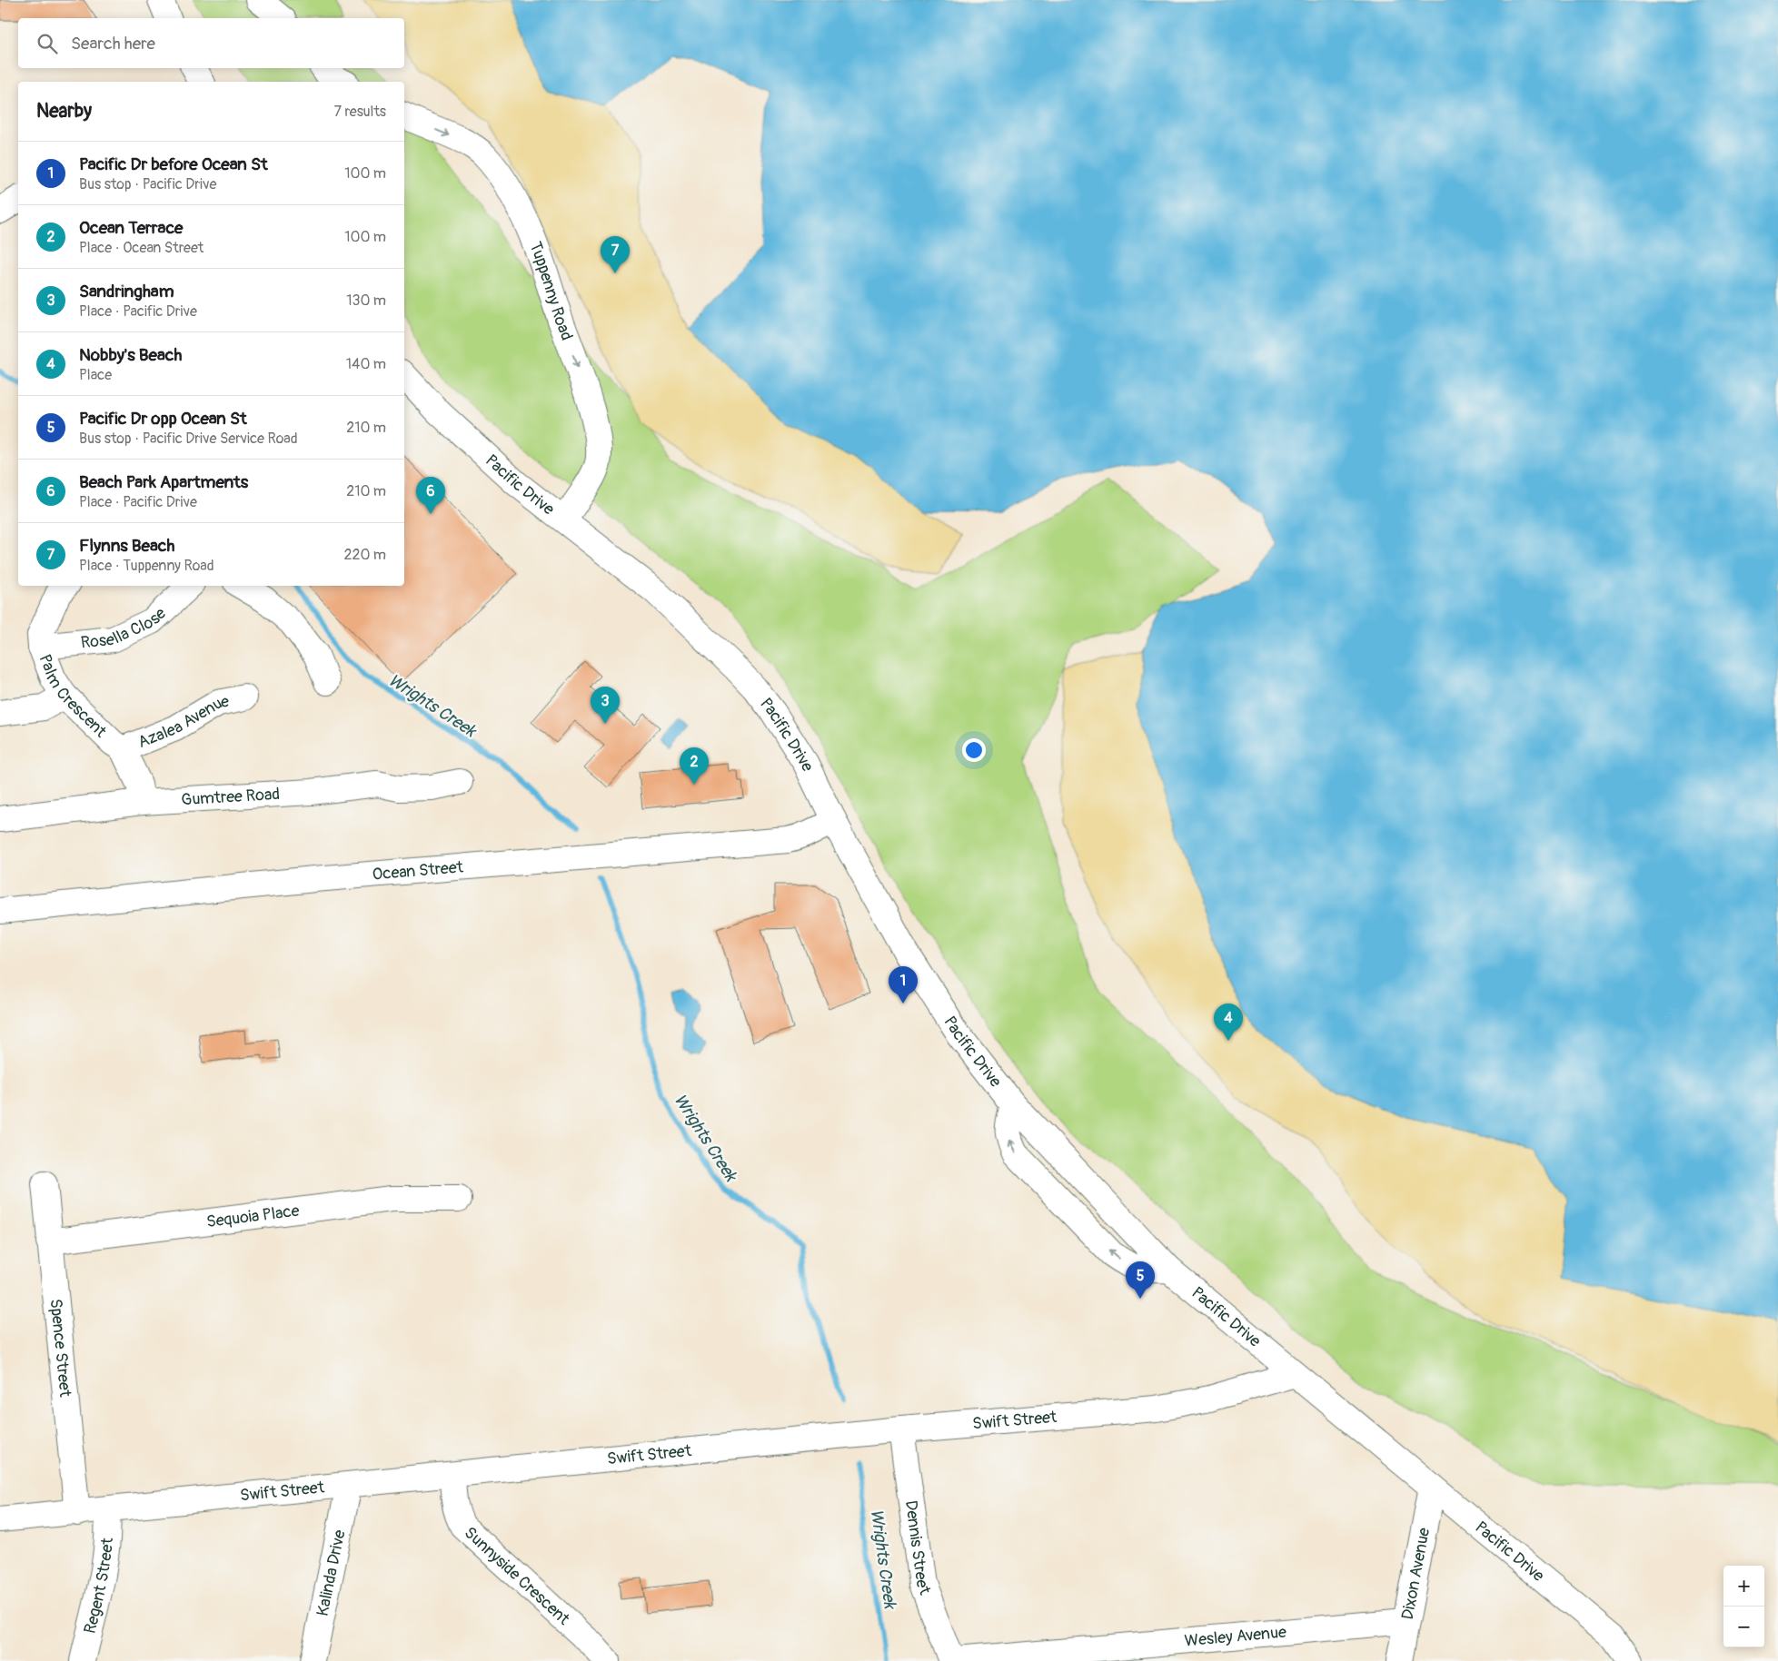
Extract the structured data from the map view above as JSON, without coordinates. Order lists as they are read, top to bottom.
{
  "streets": {
    "street": [
      "Tuppenny Road",
      "Pacific Drive",
      "Rosella Close",
      "Palm Crescent",
      "Azalea Avenue",
      "Gumtree Road",
      "Ocean Street",
      "Sequoia Place",
      "Spence Street",
      "Swift Street",
      "Dennis Street",
      "Kalinda Drive",
      "Dixon Avenue",
      "Sunnyside Crescent",
      "Regent Street",
      "Wesley Avenue"
    ]
  },
  "crossings": [
    ["Tuppenny Road", "Pacific Drive"],
    ["Pacific Drive", "Ocean Street"],
    ["Pacific Drive", "Swift Street"],
    ["Pacific Drive", "Dixon Avenue"],
    ["Rosella Close", "Palm Crescent"],
    ["Palm Crescent", "Azalea Avenue"],
    ["Palm Crescent", "Gumtree Road"],
    ["Sequoia Place", "Spence Street"],
    ["Spence Street", "Swift Street"],
    ["Swift Street", "Dennis Street"],
    ["Swift Street", "Kalinda Drive"],
    ["Swift Street", "Sunnyside Crescent"],
    ["Swift Street", "Regent Street"],
    ["Dixon Avenue", "Wesley Avenue"]
  ],
  "one_way": ["Tuppenny Road"],
  "water": ["Wrights Creek"],
  "page": {
    "search": "Search here",
    "heading": ["Nearby", "7 results"],
    "list": [
      {
        "mark": "1",
        "name": "Pacific Dr before Ocean St",
        "note": "Bus stop · Pacific Drive",
        "value": "100 m"
      },
      {
        "mark": "2",
        "name": "Ocean Terrace",
        "note": "Place · Ocean Street",
        "value": "100 m"
      },
      {
        "mark": "3",
        "name": "Sandringham",
        "note": "Place · Pacific Drive",
        "value": "130 m"
      },
      {
        "mark": "4",
        "name": "Nobby's Beach",
        "note": "Place",
        "value": "140 m"
      },
      {
        "mark": "5",
        "name": "Pacific Dr opp Ocean St",
        "note": "Bus stop · Pacific Drive Service Road",
        "value": "210 m"
      },
      {
        "mark": "6",
        "name": "Beach Park Apartments",
        "note": "Place · Pacific Drive",
        "value": "210 m"
      },
      {
        "mark": "7",
        "name": "Flynns Beach",
        "note": "Place · Tuppenny Road",
        "value": "220 m"
      }
    ],
    "pins": [
      "7",
      "6",
      "3",
      "2",
      "1",
      "4",
      "5"
    ],
    "map_buttons": ["+", "−"]
  }
}
